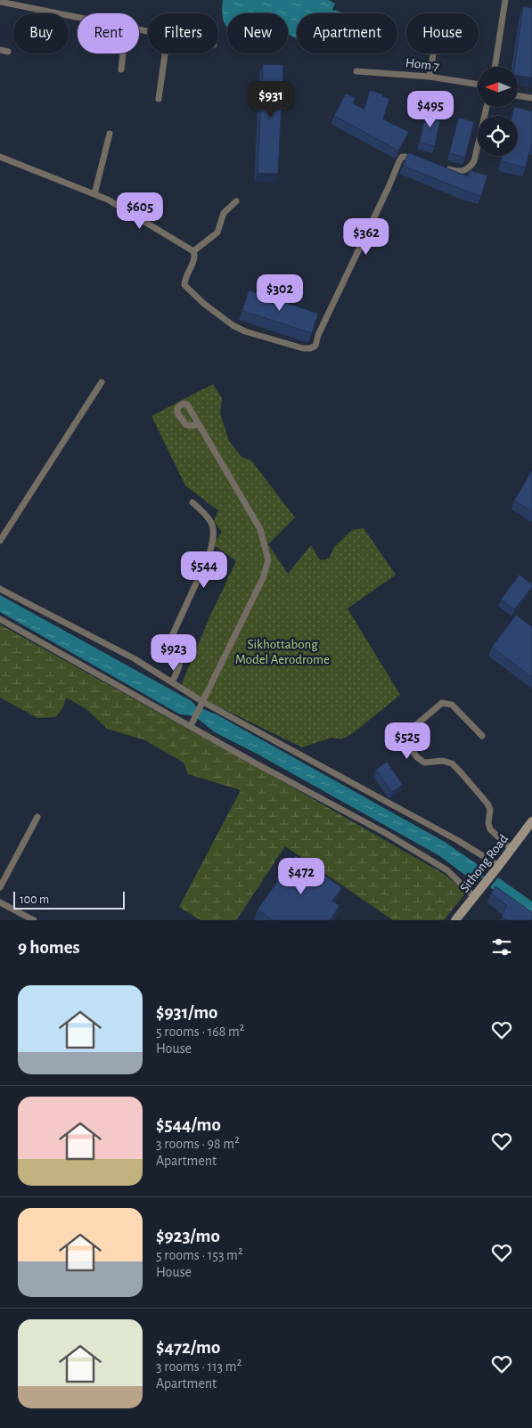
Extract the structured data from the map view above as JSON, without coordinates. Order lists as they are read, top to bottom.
{
  "streets": {
    "main road": ["Sithong Road"],
    "street": ["Hom 7"]
  },
  "parks": ["Sikhottabong Model Aerodrome"],
  "scale_bar": "100 m",
  "north": "left",
  "page": {
    "chip": [
      "Buy",
      "Rent",
      "Filters",
      "New",
      "Apartment",
      "House"
    ],
    "price": [
      "$931",
      "$495",
      "$605",
      "$362",
      "$302",
      "$544",
      "$923",
      "$525",
      "$472"
    ],
    "scale": "100 m",
    "heading": "9 homes",
    "list": [
      {
        "name": "$931/mo",
        "note": "5 rooms · 168 m² · House"
      },
      {
        "name": "$544/mo",
        "note": "3 rooms · 98 m² · Apartment"
      },
      {
        "name": "$923/mo",
        "note": "5 rooms · 153 m² · House"
      },
      {
        "name": "$472/mo",
        "note": "3 rooms · 113 m² · Apartment"
      }
    ]
  }
}
